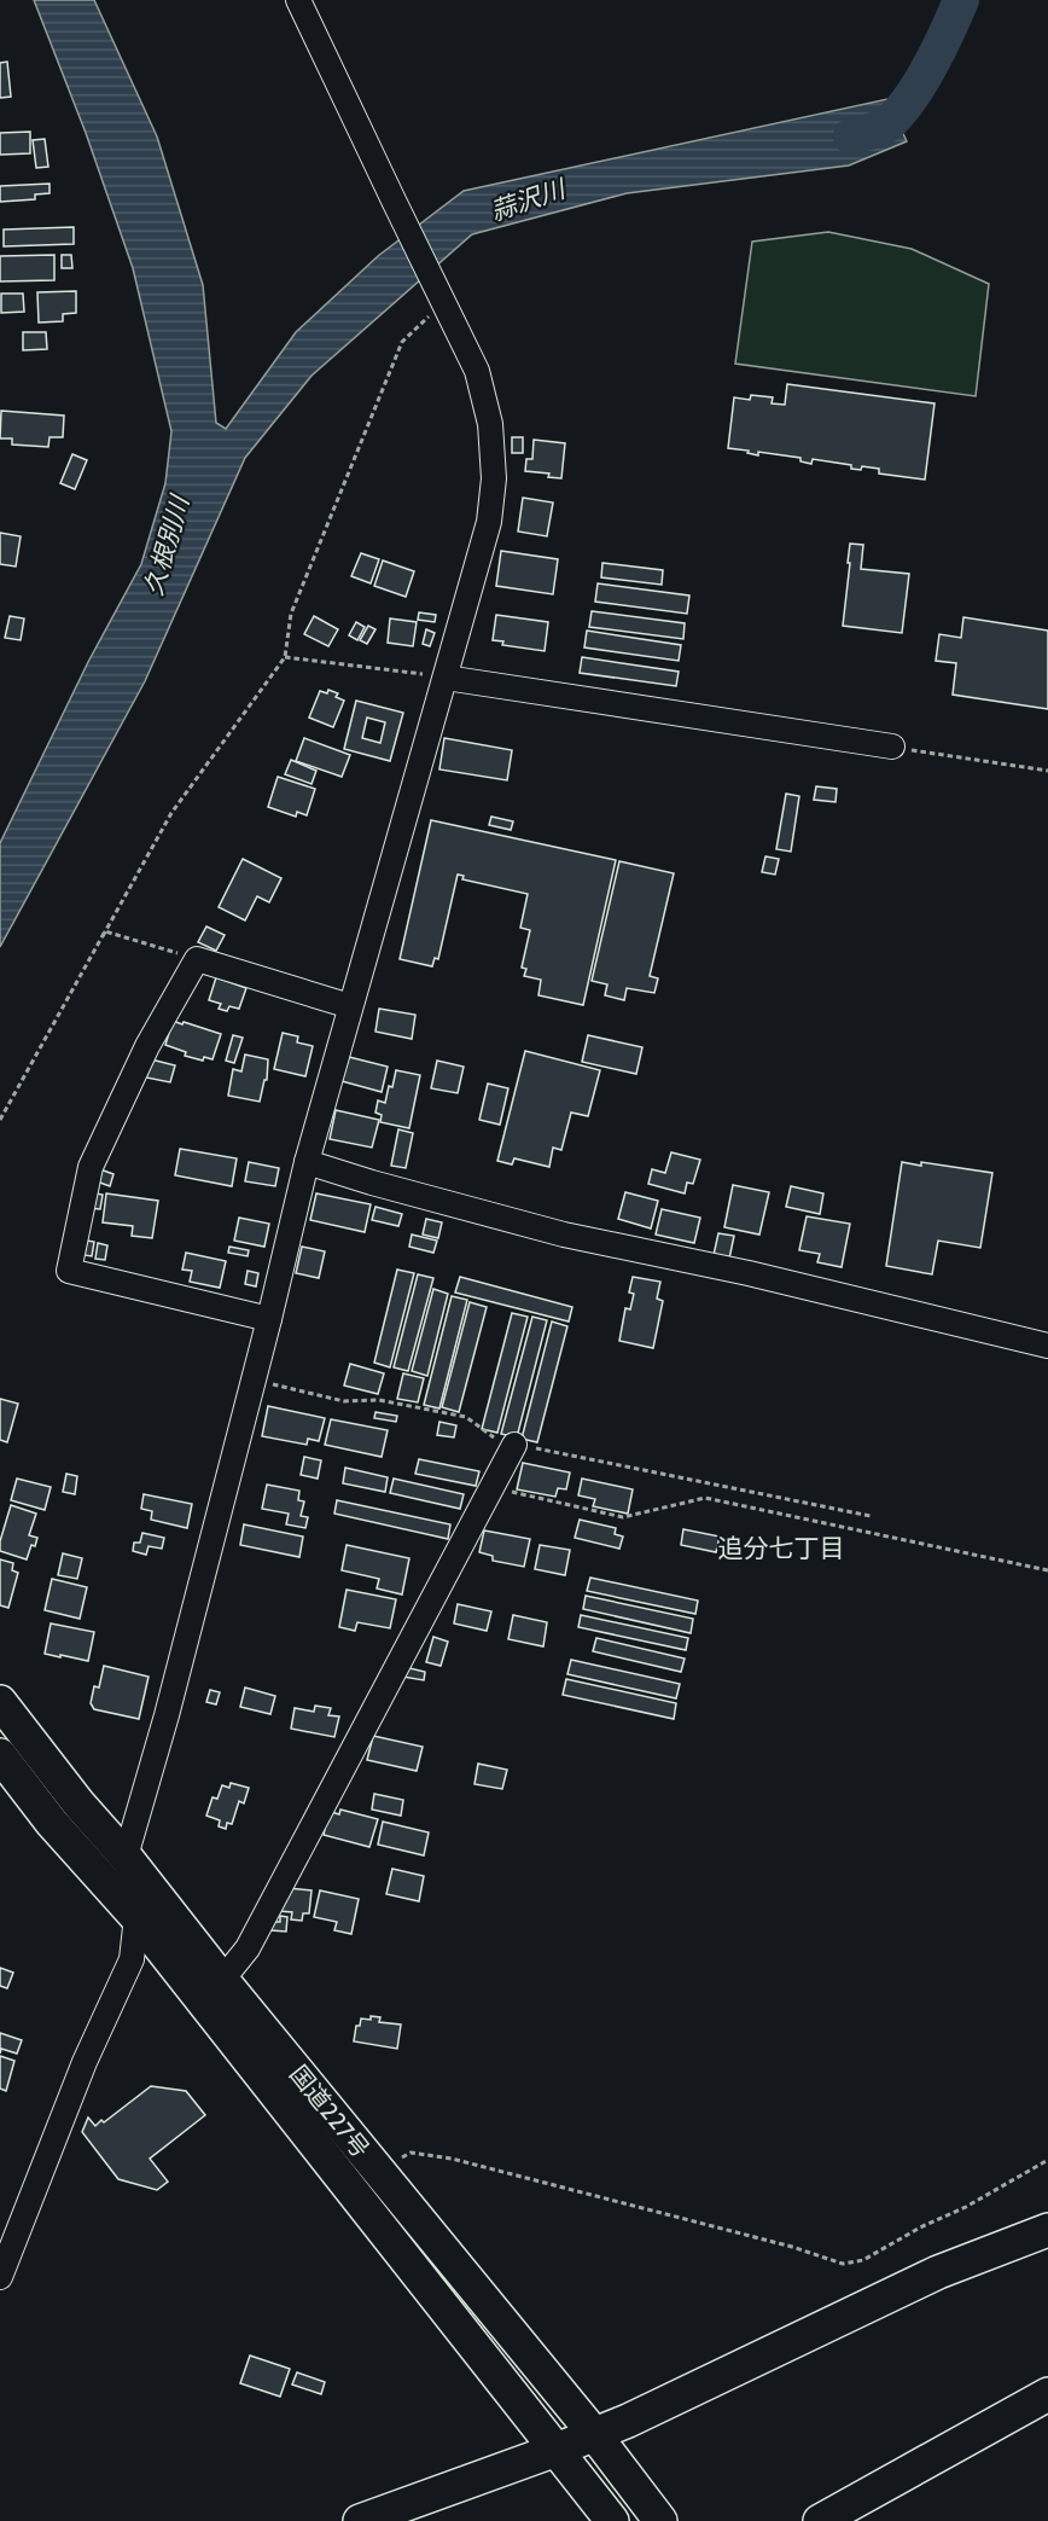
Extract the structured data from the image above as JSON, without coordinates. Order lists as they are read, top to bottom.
{
  "streets": {
    "highway": ["国道227号"]
  },
  "districts": ["追分七丁目"],
  "water": ["蒜沢川", "久根別川"]
}
